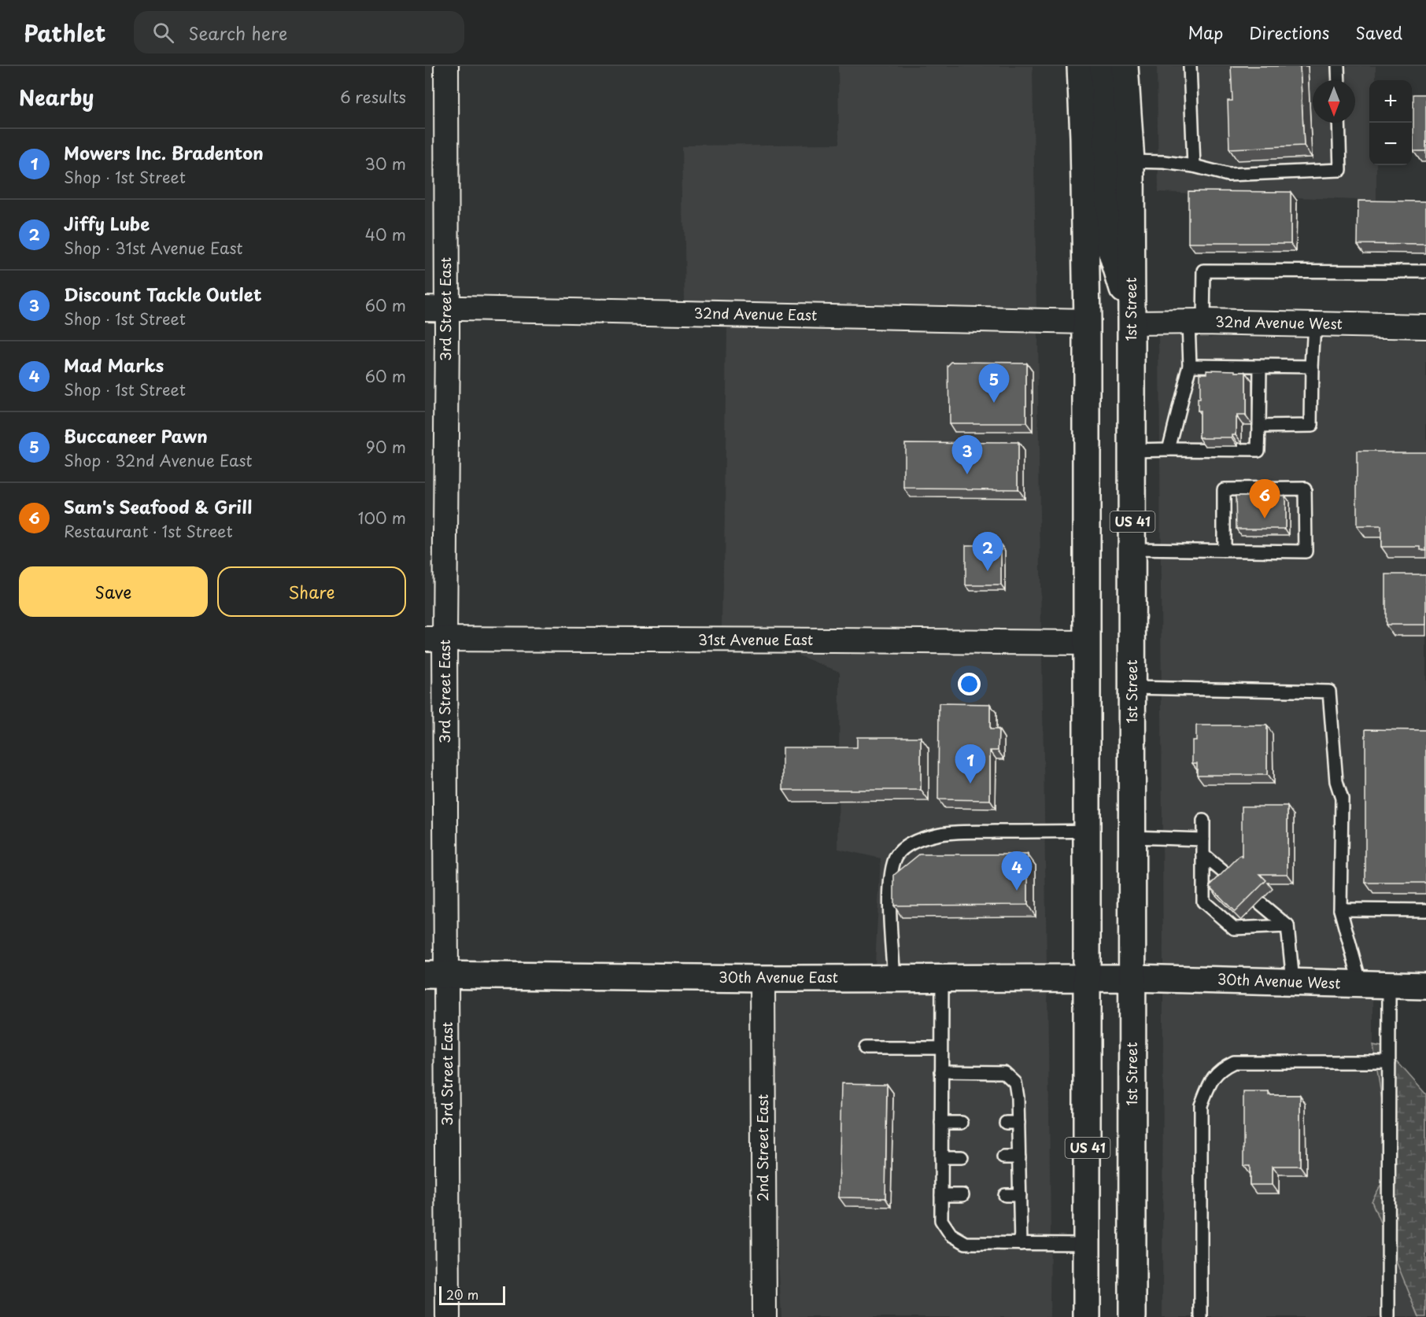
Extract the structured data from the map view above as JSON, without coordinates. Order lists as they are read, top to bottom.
{
  "streets": {
    "main road": [
      "1st Street",
      "US 41",
      "30th Avenue East",
      "30th Avenue West"
    ],
    "street": [
      "3rd Street East",
      "32nd Avenue East",
      "32nd Avenue West",
      "31st Avenue East",
      "2nd Street East"
    ]
  },
  "crossings": [
    ["3rd Street East", "32nd Avenue East"],
    ["3rd Street East", "31st Avenue East"],
    ["3rd Street East", "30th Avenue East"],
    ["1st Street", "32nd Avenue West"],
    ["1st Street", "30th Avenue East"],
    ["1st Street", "30th Avenue West"],
    ["32nd Avenue East", "US 41"],
    ["US 41", "31st Avenue East"],
    ["US 41", "30th Avenue East"],
    ["30th Avenue East", "30th Avenue West"],
    ["30th Avenue East", "2nd Street East"]
  ],
  "scale_bar": "20 m",
  "north": "bottom",
  "page": {
    "header": "Pathlet",
    "search": "Search here",
    "nav": ["Map", "Directions", "Saved"],
    "heading": ["Nearby", "6 results"],
    "map_buttons": ["+", "−"],
    "list": [
      {
        "mark": "1",
        "name": "Mowers Inc. Bradenton",
        "note": "Shop · 1st Street",
        "value": "30 m"
      },
      {
        "mark": "2",
        "name": "Jiffy Lube",
        "note": "Shop · 31st Avenue East",
        "value": "40 m"
      },
      {
        "mark": "3",
        "name": "Discount Tackle Outlet",
        "note": "Shop · 1st Street",
        "value": "60 m"
      },
      {
        "mark": "4",
        "name": "Mad Marks",
        "note": "Shop · 1st Street",
        "value": "60 m"
      },
      {
        "mark": "5",
        "name": "Buccaneer Pawn",
        "note": "Shop · 32nd Avenue East",
        "value": "90 m"
      },
      {
        "mark": "6",
        "name": "Sam's Seafood & Grill",
        "note": "Restaurant · 1st Street",
        "value": "100 m"
      }
    ],
    "pins": [
      "5",
      "3",
      "6",
      "2",
      "1",
      "4"
    ],
    "buttons": ["Save", "Share"],
    "scale": "20 m"
  }
}
